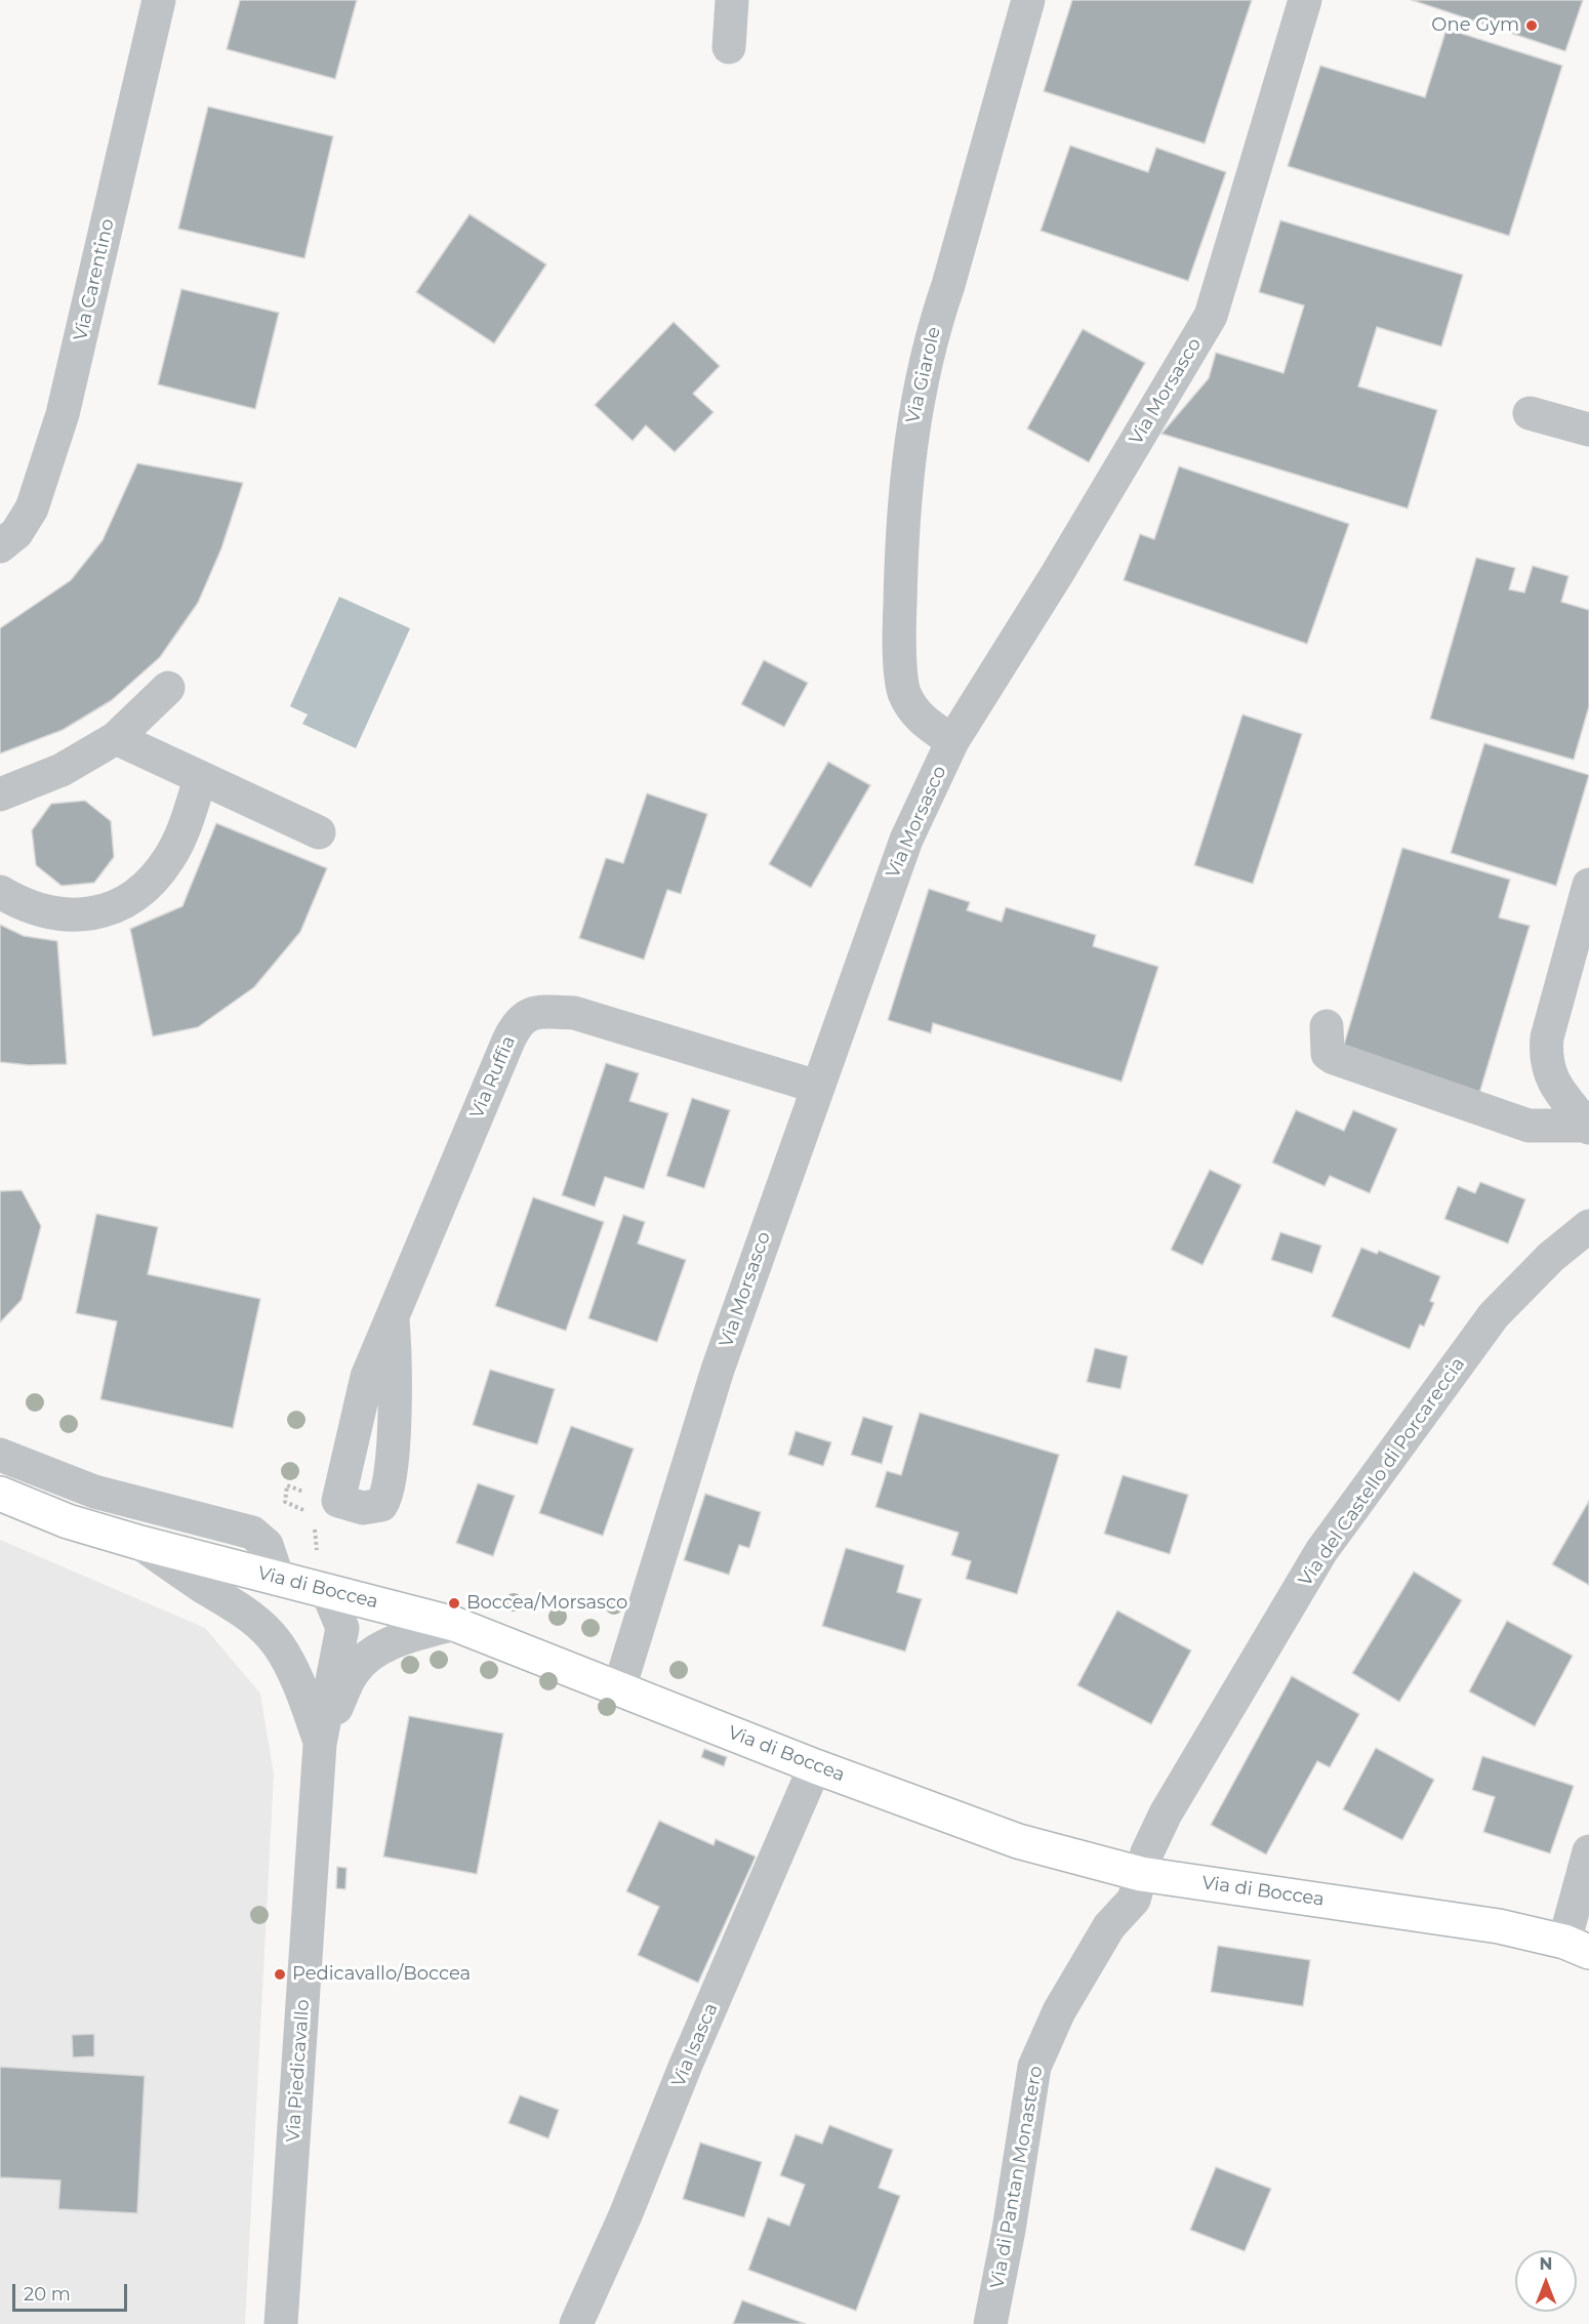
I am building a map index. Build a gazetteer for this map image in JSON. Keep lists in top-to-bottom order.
{
  "streets": {
    "main road": ["Via di Boccea"],
    "street": [
      "Via Carentino",
      "Via Giarole",
      "Via Morsasco",
      "Via Ruffia",
      "Via del Castello di Porcareccia",
      "Via Isasca",
      "Via Piedicavallo",
      "Via di Pantan Monastero"
    ]
  },
  "crossings": [
    ["Via Giarole", "Via Morsasco"],
    ["Via Morsasco", "Via Ruffia"],
    ["Via Morsasco", "Via di Boccea"],
    ["Via del Castello di Porcareccia", "Via di Boccea"],
    ["Via del Castello di Porcareccia", "Via di Pantan Monastero"],
    ["Via di Boccea", "Via Isasca"],
    ["Via di Boccea", "Via di Pantan Monastero"]
  ],
  "places": ["One Gym", "Boccea/Morsasco", "Pedicavallo/Boccea"],
  "scale_bar": "20 m",
  "north": "top"
}
